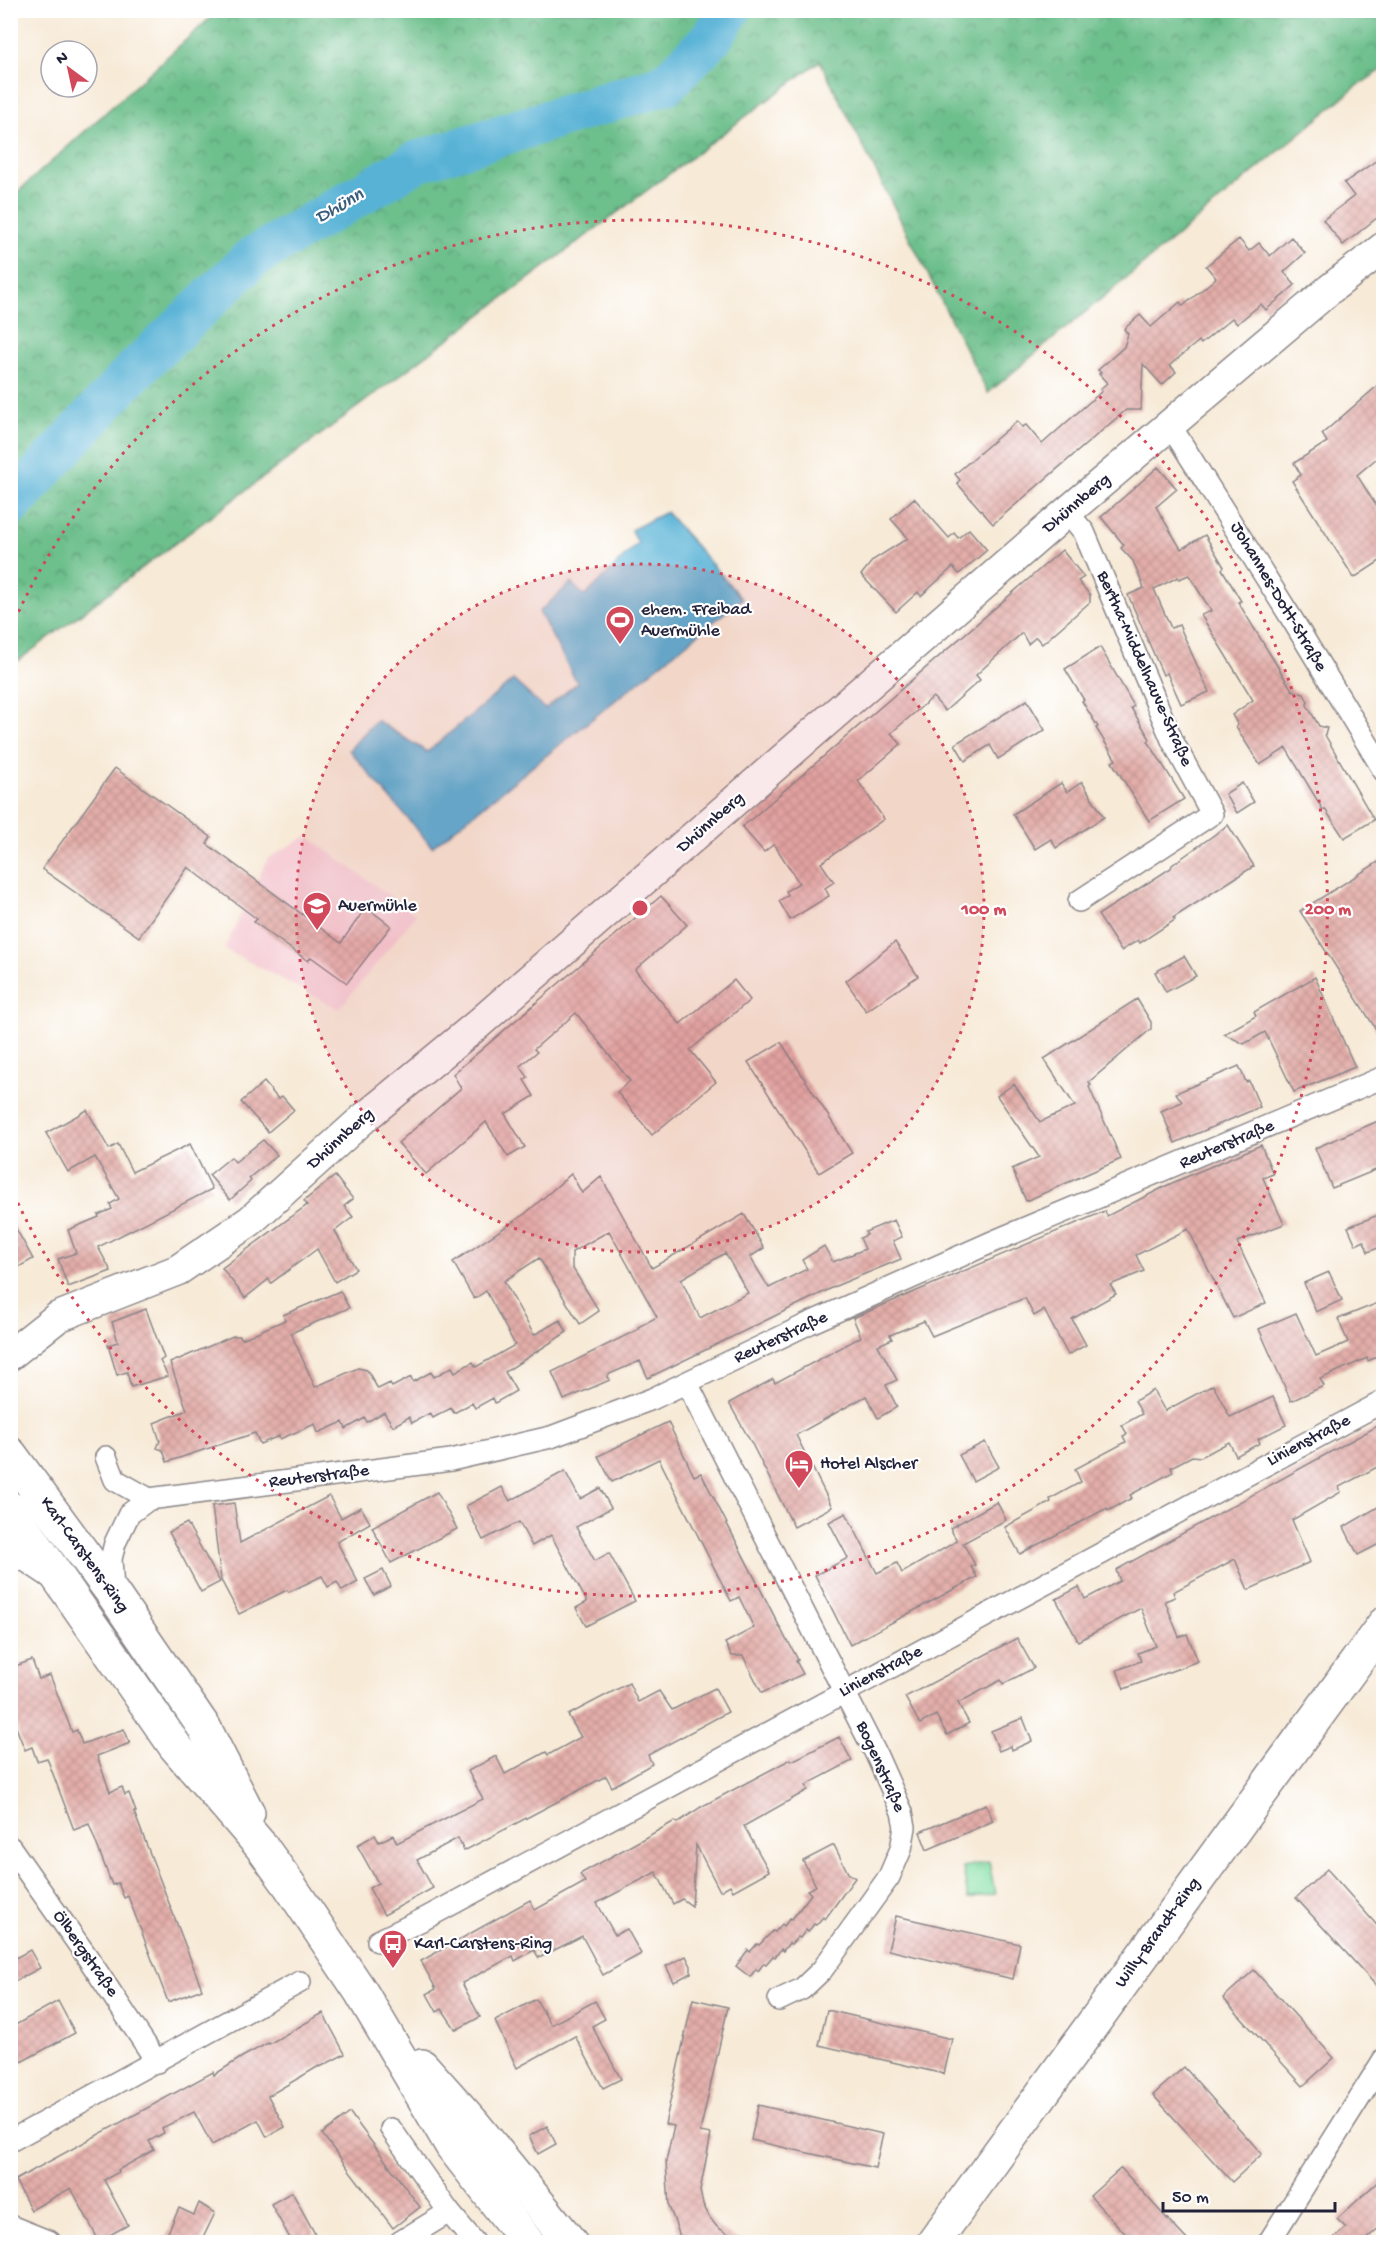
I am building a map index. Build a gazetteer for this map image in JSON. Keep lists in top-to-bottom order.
{
  "streets": {
    "main road": ["Karl-Carstens-Ring", "Willy-Brandt-Ring"],
    "street": [
      "Dhünnberg",
      "Johannes-Dott-Straße",
      "Bertha-Middelhauve-Straße",
      "Reuterstraße",
      "Linienstraße",
      "Bogenstraße",
      "Ölbergstraße"
    ]
  },
  "crossings": [
    ["Dhünnberg", "Johannes-Dott-Straße"],
    ["Dhünnberg", "Bertha-Middelhauve-Straße"],
    ["Reuterstraße", "Bogenstraße"],
    ["Linienstraße", "Bogenstraße"]
  ],
  "water": ["Dhünn"],
  "places": {
    "sports": ["ehem. Freibad Auermühle"],
    "school or university": ["Auermühle"],
    "hotel": ["Hotel Alscher"],
    "bus stop": ["Karl-Carstens-Ring"]
  },
  "scale_bar": "50 m",
  "north": "top left",
  "rings": ["100 m", "200 m"]
}
